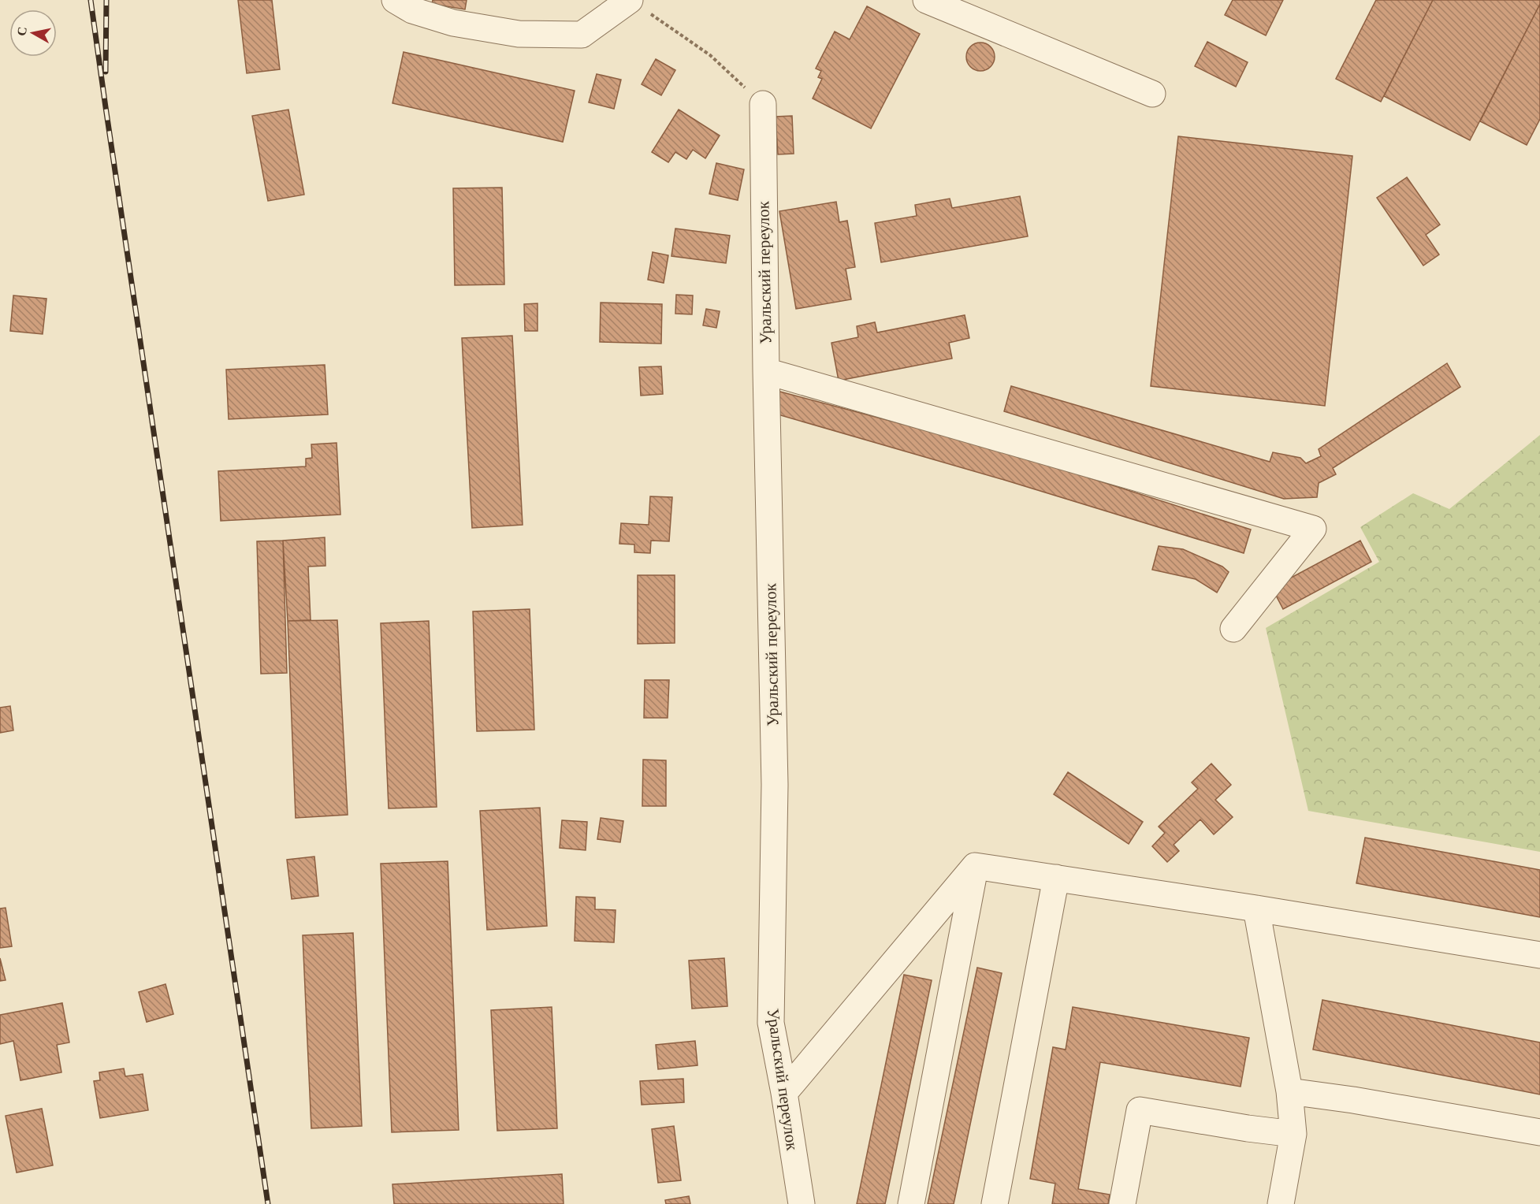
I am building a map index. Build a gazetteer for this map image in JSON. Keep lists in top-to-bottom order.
{
  "streets": {
    "street": ["Уральский переулок"]
  },
  "north": "left"
}
